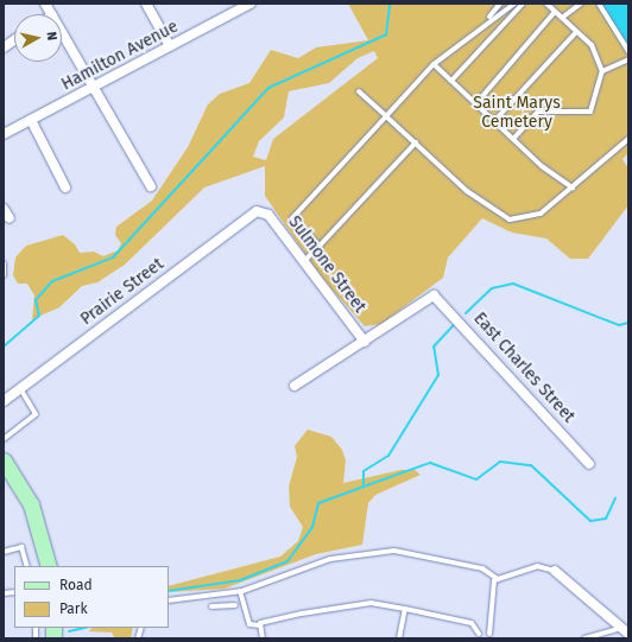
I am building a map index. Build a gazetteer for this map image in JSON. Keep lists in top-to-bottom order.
{
  "streets": {
    "street": [
      "Hamilton Avenue",
      "Sulmone Street",
      "Prairie Street",
      "East Charles Street"
    ]
  },
  "crossings": [
    ["Sulmone Street", "Prairie Street"],
    ["Sulmone Street", "East Charles Street"]
  ],
  "parks": ["Saint Marys Cemetery"],
  "legend": ["Road", "Park"],
  "north": "right"
}
